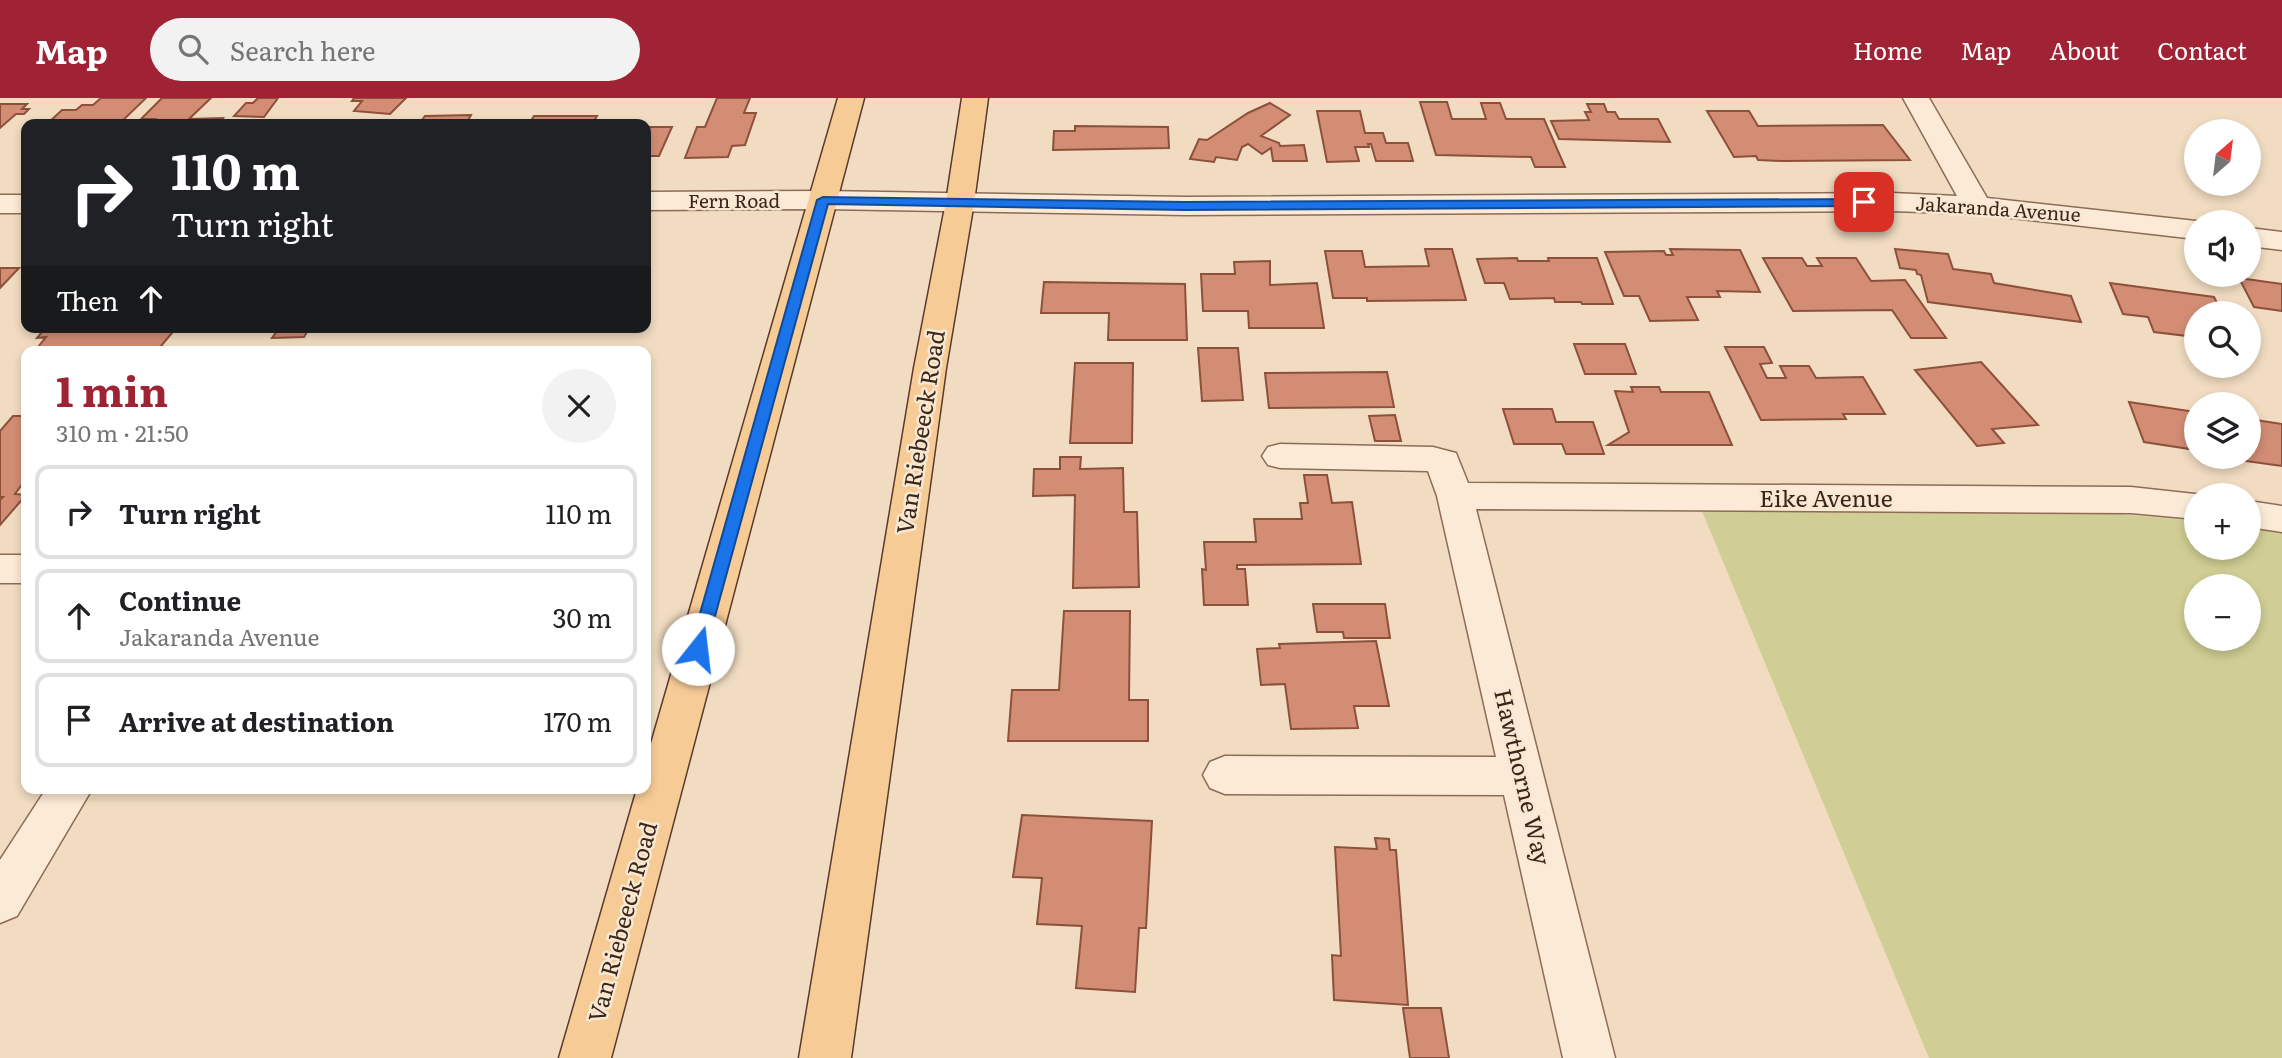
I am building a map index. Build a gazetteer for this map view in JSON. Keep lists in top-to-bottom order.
{
  "streets": {
    "main road": ["Van Riebeeck Road"],
    "street": [
      "Fern Road",
      "Jakaranda Avenue",
      "Eike Avenue",
      "Hawthorne Way"
    ]
  },
  "crossings": [
    ["Fern Road", "Jakaranda Avenue"],
    ["Fern Road", "Van Riebeeck Road"],
    ["Jakaranda Avenue", "Van Riebeeck Road"],
    ["Eike Avenue", "Hawthorne Way"]
  ],
  "north": "top right",
  "page": {
    "header": "Map",
    "search": "Search here",
    "nav": [
      "Home",
      "Map",
      "About",
      "Contact"
    ],
    "map_buttons": ["+", "−"],
    "turn": ["110 m", "Turn right"],
    "then": "Then",
    "heading": ["1 min", "310 m · 21:50"],
    "list": [
      {
        "name": "Turn right",
        "value": "110 m"
      },
      {
        "name": "Continue",
        "note": "Jakaranda Avenue",
        "value": "30 m"
      },
      {
        "name": "Arrive at destination",
        "value": "170 m"
      }
    ]
  }
}
